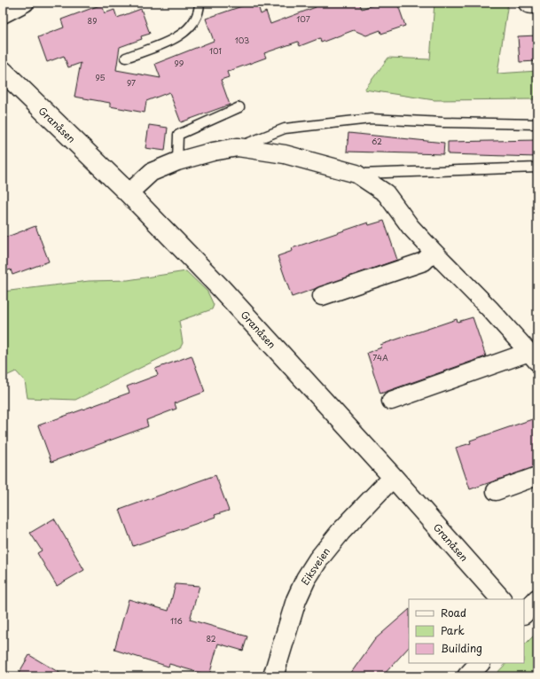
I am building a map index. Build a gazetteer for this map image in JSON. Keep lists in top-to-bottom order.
{
  "streets": {
    "street": ["Granåsen", "Eiksveien"]
  },
  "crossings": [
    ["Granåsen", "Eiksveien"]
  ],
  "house_numbers": [
    "107",
    "89",
    "103",
    "101",
    "99",
    "95",
    "97",
    "62",
    "74A",
    "116",
    "82"
  ],
  "legend": ["Road", "Park", "Building"]
}
